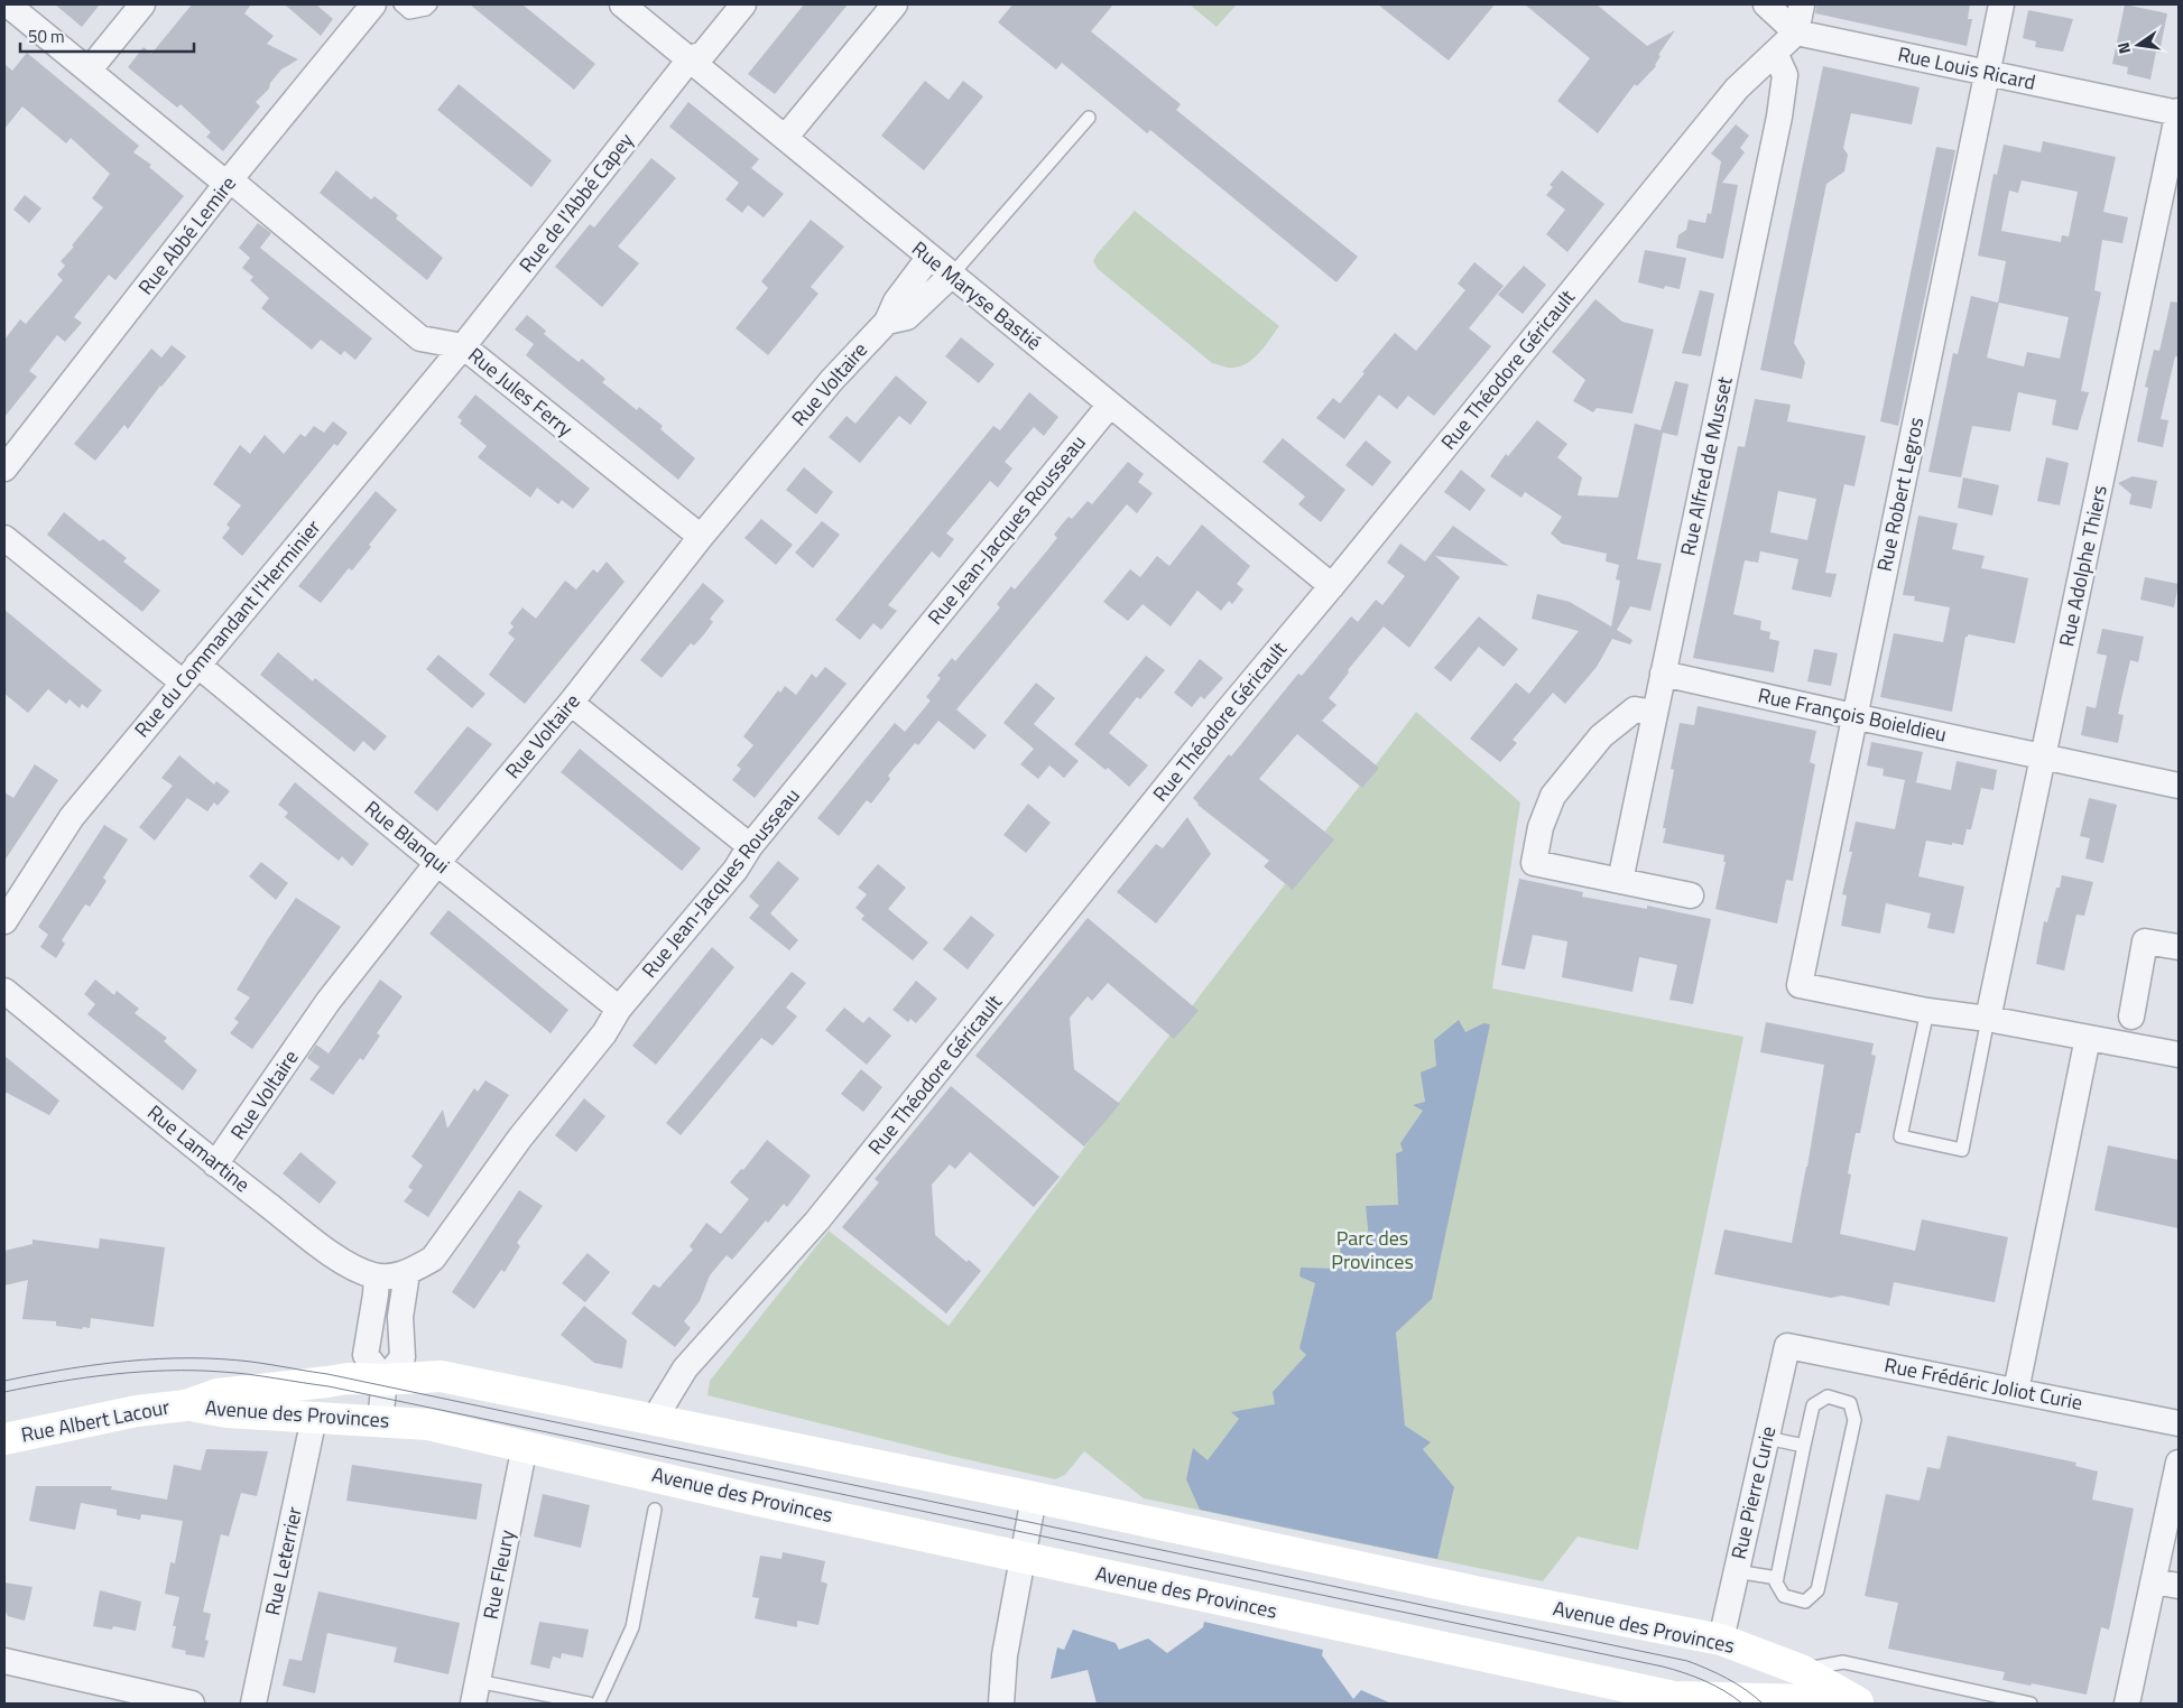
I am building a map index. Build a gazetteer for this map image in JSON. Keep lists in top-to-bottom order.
{
  "streets": {
    "street": [
      "Rue Louis Ricard",
      "Rue de l'Abbé Capey",
      "Rue Abbé Lemire",
      "Rue Maryse Bastié",
      "Rue Théodore Géricault",
      "Rue Voltaire",
      "Rue Jules Ferry",
      "Rue Alfred de Musset",
      "Rue Robert Legros",
      "Rue Jean-Jacques Rousseau",
      "Rue Adolphe Thiers",
      "Rue du Commandant l'Herminier",
      "Rue François Boieldieu",
      "Rue Blanqui",
      "Rue Lamartine",
      "Rue Frédéric Joliot Curie",
      "Avenue des Provinces",
      "Rue Albert Lacour",
      "Rue Pierre Curie",
      "Rue Leterrier",
      "Rue Fleury"
    ]
  },
  "crossings": [
    ["Rue Louis Ricard", "Rue Théodore Géricault"],
    ["Rue Louis Ricard", "Rue Robert Legros"],
    ["Rue Louis Ricard", "Rue Adolphe Thiers"],
    ["Rue de l'Abbé Capey", "Rue Maryse Bastié"],
    ["Rue de l'Abbé Capey", "Rue Jules Ferry"],
    ["Rue de l'Abbé Capey", "Rue du Commandant l'Herminier"],
    ["Rue Abbé Lemire", "Rue Jules Ferry"],
    ["Rue Maryse Bastié", "Rue Théodore Géricault"],
    ["Rue Maryse Bastié", "Rue Voltaire"],
    ["Rue Maryse Bastié", "Rue Jean-Jacques Rousseau"],
    ["Rue Théodore Géricault", "Rue Alfred de Musset"],
    ["Rue Théodore Géricault", "Avenue des Provinces"],
    ["Rue Voltaire", "Rue Jules Ferry"],
    ["Rue Voltaire", "Rue Blanqui"],
    ["Rue Voltaire", "Rue Lamartine"],
    ["Rue Jules Ferry", "Rue du Commandant l'Herminier"],
    ["Rue Alfred de Musset", "Rue François Boieldieu"],
    ["Rue Robert Legros", "Rue François Boieldieu"],
    ["Rue Jean-Jacques Rousseau", "Rue Blanqui"],
    ["Rue Jean-Jacques Rousseau", "Rue Lamartine"],
    ["Rue Adolphe Thiers", "Rue François Boieldieu"],
    ["Rue du Commandant l'Herminier", "Rue Blanqui"],
    ["Rue Frédéric Joliot Curie", "Rue Pierre Curie"],
    ["Avenue des Provinces", "Rue Albert Lacour"],
    ["Avenue des Provinces", "Rue Pierre Curie"],
    ["Avenue des Provinces", "Rue Leterrier"],
    ["Avenue des Provinces", "Rue Fleury"]
  ],
  "parks": ["Parc des Provinces"],
  "scale_bar": "50 m",
  "north": "left"
}
